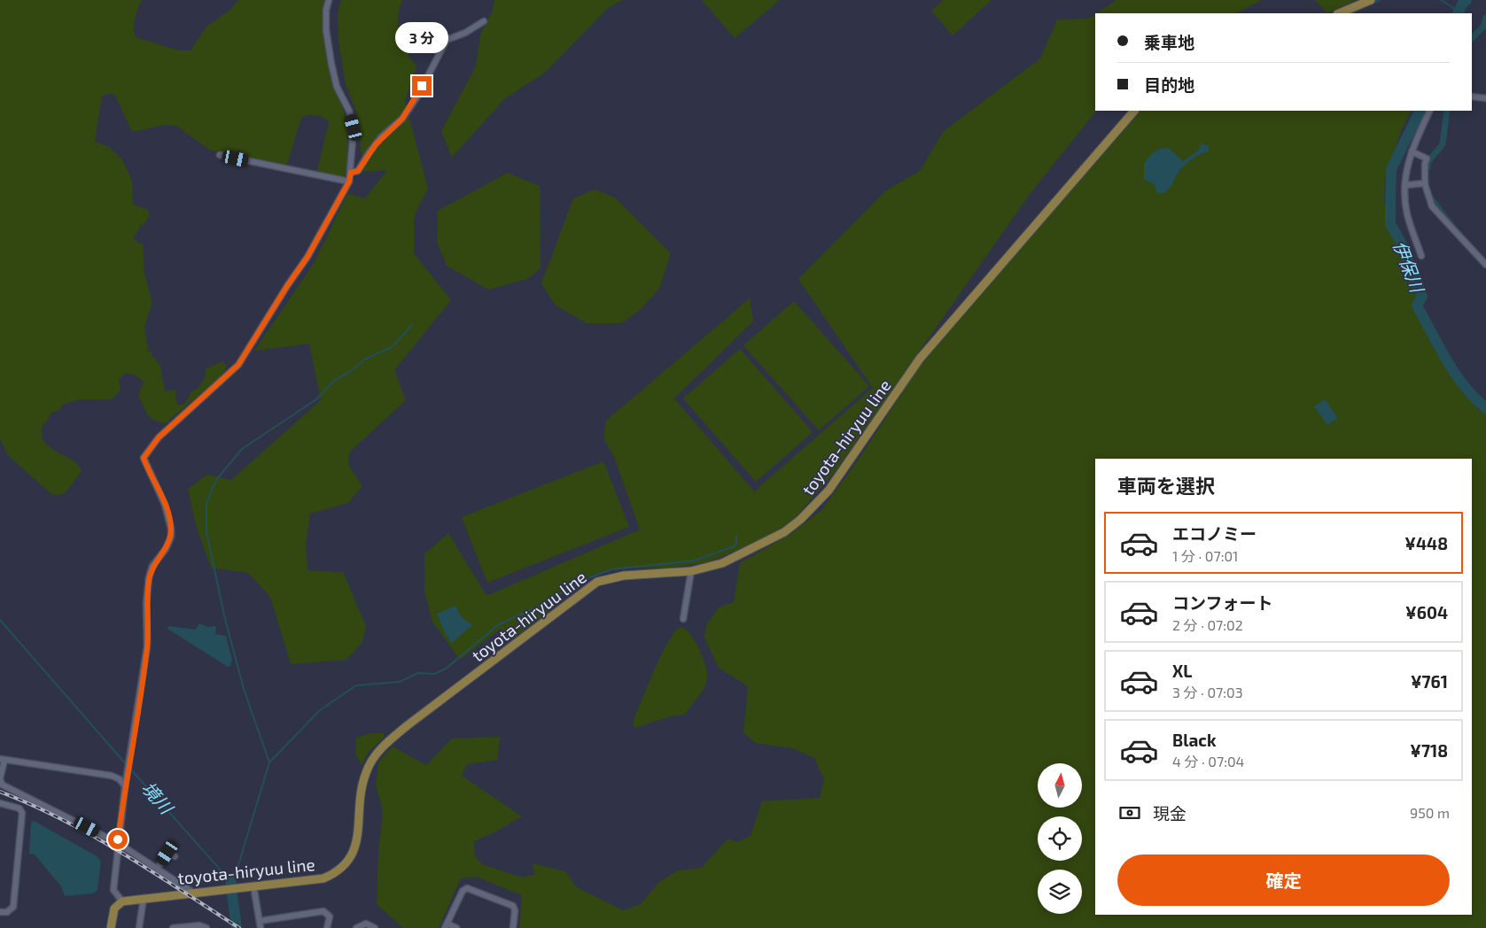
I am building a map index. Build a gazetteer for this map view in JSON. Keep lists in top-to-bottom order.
{
  "streets": {
    "main road": ["toyota-hiryuu line"]
  },
  "water": ["伊保川", "境川"],
  "north": "top",
  "page": {
    "banner": ["乗車地", "目的地"],
    "bubble": "3 分",
    "heading": "車両を選択",
    "list": [
      {
        "name": "エコノミー",
        "note": "1 分 · 07:01",
        "value": "¥448"
      },
      {
        "name": "コンフォート",
        "note": "2 分 · 07:02",
        "value": "¥604"
      },
      {
        "name": "XL",
        "note": "3 分 · 07:03",
        "value": "¥761"
      },
      {
        "name": "Black",
        "note": "4 分 · 07:04",
        "value": "¥718"
      }
    ],
    "pay": ["現金", "950 m"],
    "buttons": "確定"
  }
}
